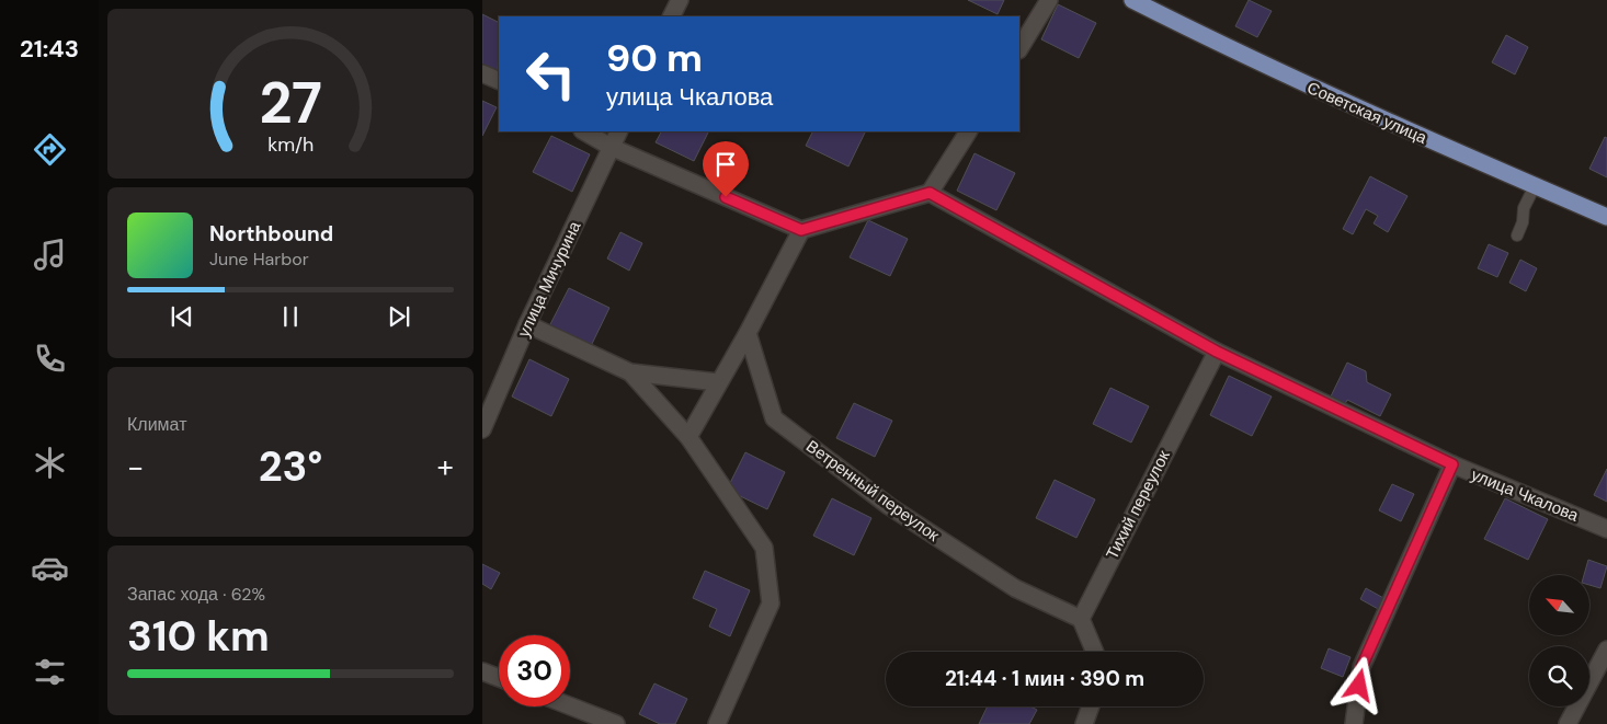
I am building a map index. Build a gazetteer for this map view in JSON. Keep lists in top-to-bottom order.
{
  "streets": {
    "main road": ["Советская улица"],
    "street": [
      "улица Мичурина",
      "Ветренный переулок",
      "улица Чкалова",
      "Тихий переулок"
    ]
  },
  "crossings": [
    ["Ветренный переулок", "Тихий переулок"],
    ["улица Чкалова", "Тихий переулок"]
  ],
  "north": "top left",
  "page": {
    "tabs": "21:43",
    "turn": ["90 m", "улица Чкалова"],
    "song": ["Northbound", "June Harbor"],
    "tile": [
      "Климат",
      ["Запас хода · 62%", "310 km"]
    ],
    "heat": ["−", "23°", "+"],
    "limit": "30",
    "trip": "21:44 · 1 мин · 390 m",
    "gauge": ["27", "km/h"]
  }
}
